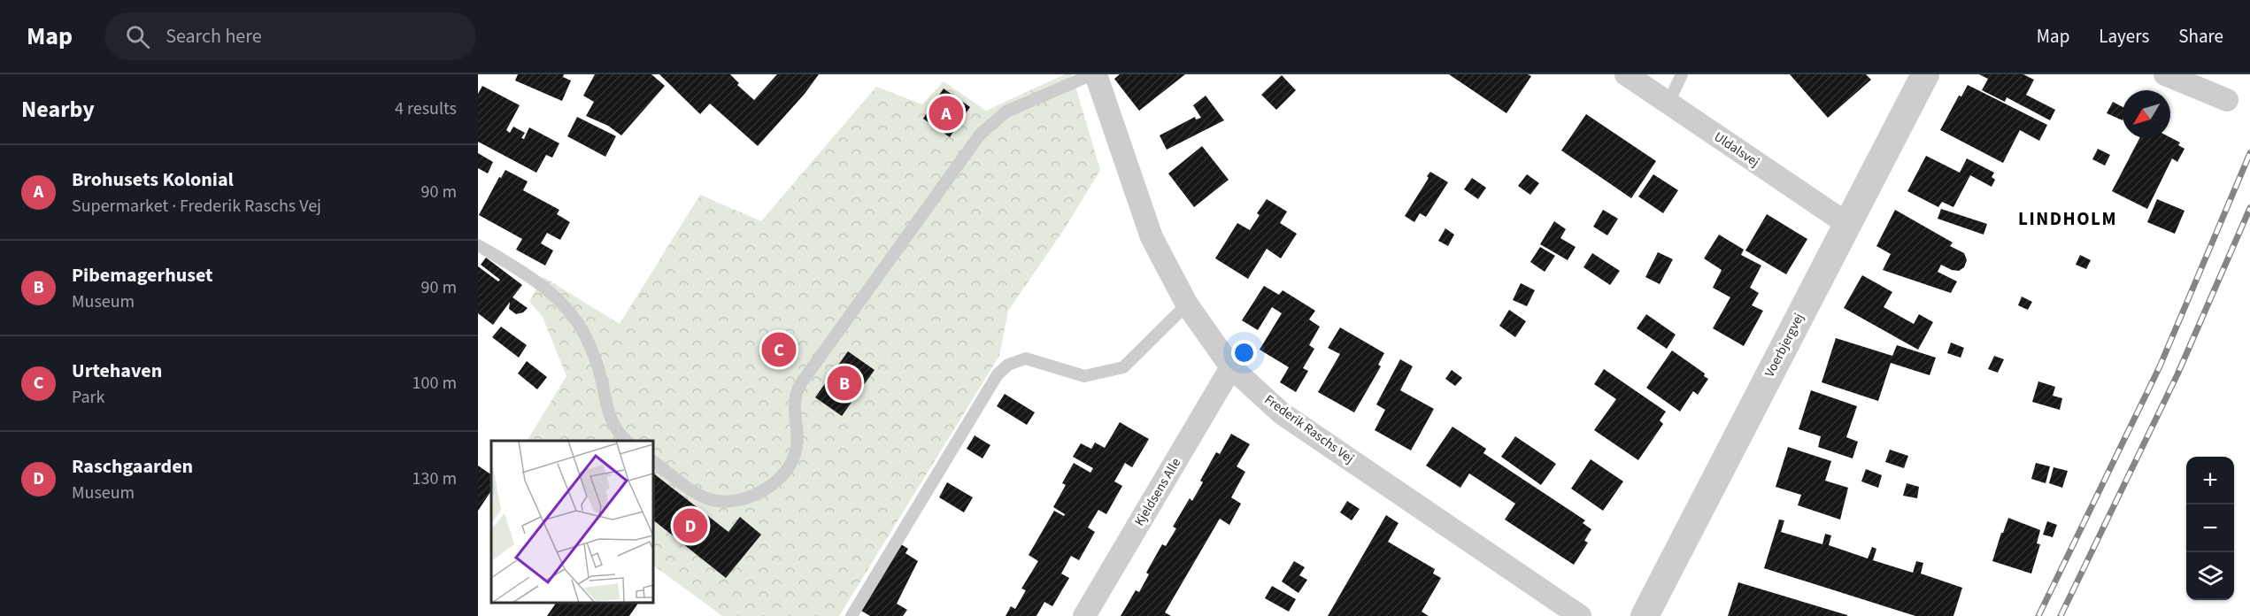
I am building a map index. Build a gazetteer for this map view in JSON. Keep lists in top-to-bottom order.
{
  "streets": {
    "street": [
      "Uldalsvej",
      "Voerbjergvej",
      "Frederik Raschs Vej",
      "Kjeldsens Alle"
    ]
  },
  "crossings": [
    ["Uldalsvej", "Voerbjergvej"],
    ["Frederik Raschs Vej", "Kjeldsens Alle"]
  ],
  "districts": ["LINDHOLM"],
  "north": "bottom left",
  "page": {
    "header": "Map",
    "search": "Search here",
    "nav": ["Map", "Layers", "Share"],
    "heading": ["Nearby", "4 results"],
    "pins": [
      "A",
      "C",
      "B",
      "D"
    ],
    "list": [
      {
        "mark": "A",
        "name": "Brohusets Kolonial",
        "note": "Supermarket · Frederik Raschs Vej",
        "value": "90 m"
      },
      {
        "mark": "B",
        "name": "Pibemagerhuset",
        "note": "Museum",
        "value": "90 m"
      },
      {
        "mark": "C",
        "name": "Urtehaven",
        "note": "Park",
        "value": "100 m"
      },
      {
        "mark": "D",
        "name": "Raschgaarden",
        "note": "Museum",
        "value": "130 m"
      }
    ],
    "map_buttons": ["+", "−"]
  }
}
